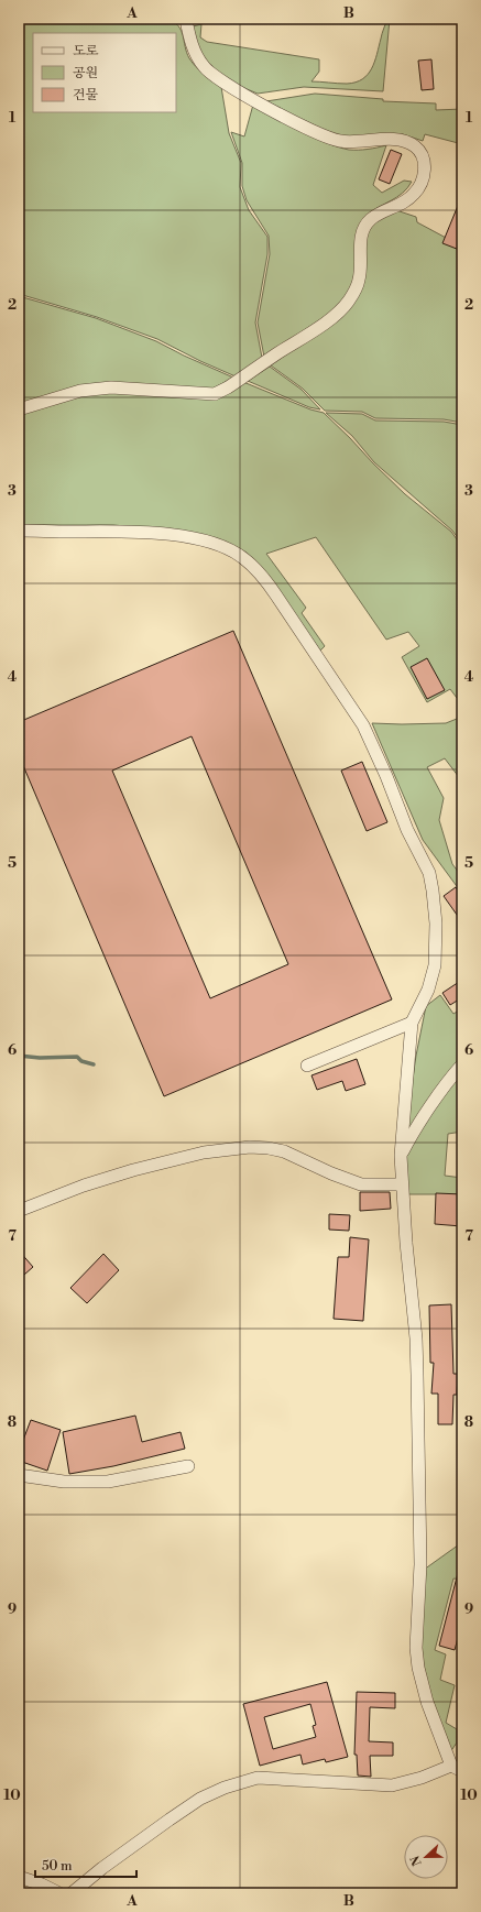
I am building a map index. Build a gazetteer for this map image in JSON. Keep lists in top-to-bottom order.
{
  "legend": ["도로", "공원", "건물"],
  "scale_bar": "50 m",
  "north": "left",
  "grid": {
    "columns": ["A", "B"],
    "rows": [
      "1",
      "2",
      "3",
      "4",
      "5",
      "6",
      "7",
      "8",
      "9",
      "10"
    ]
  }
}
